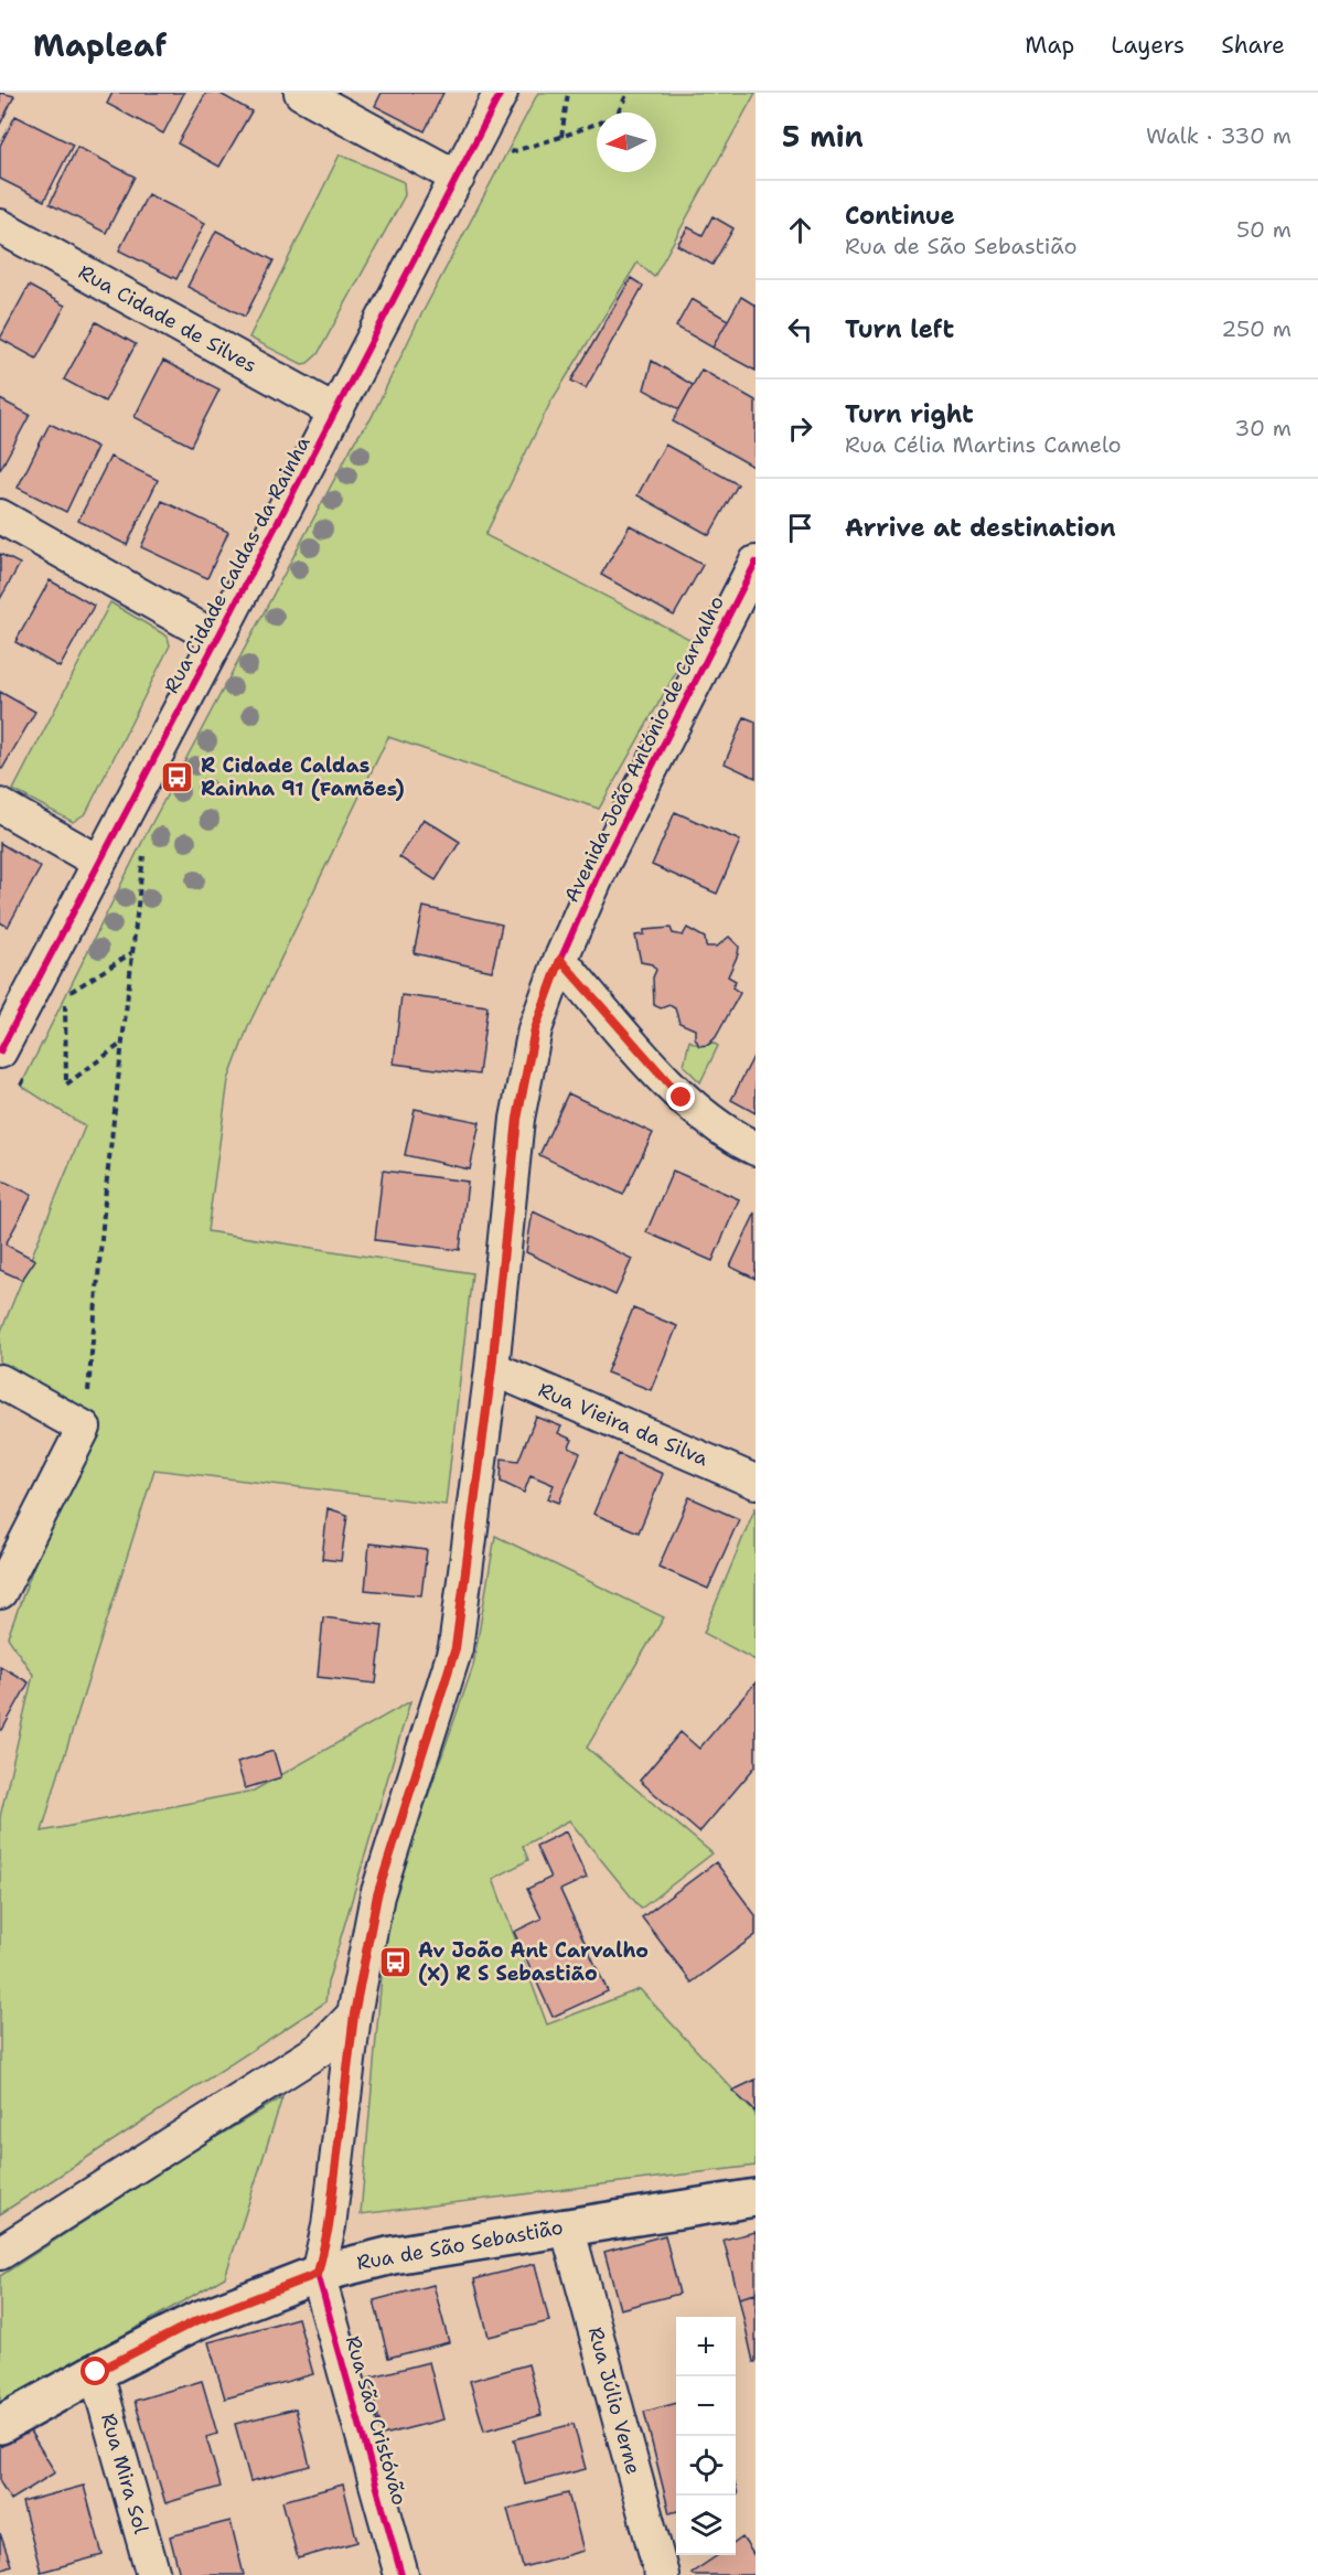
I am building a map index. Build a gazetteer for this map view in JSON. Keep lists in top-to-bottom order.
{
  "streets": {
    "street": [
      "Rua Cidade de Silves",
      "Rua Cidade Caldas da Rainha",
      "Avenida João António de Carvalho",
      "Rua Vieira da Silva",
      "Rua de São Sebastião",
      "Rua Júlio Verne",
      "Rua São Cristóvão",
      "Rua Mira Sol"
    ]
  },
  "crossings": [
    ["Rua Cidade de Silves", "Rua Cidade Caldas da Rainha"],
    ["Avenida João António de Carvalho", "Rua Vieira da Silva"],
    ["Avenida João António de Carvalho", "Rua de São Sebastião"],
    ["Avenida João António de Carvalho", "Rua São Cristóvão"],
    ["Rua de São Sebastião", "Rua Júlio Verne"],
    ["Rua de São Sebastião", "Rua São Cristóvão"],
    ["Rua de São Sebastião", "Rua Mira Sol"]
  ],
  "places": {
    "bus stop": ["R Cidade Caldas Rainha 91 (Famões)", "Av João Ant Carvalho (X) R S Sebastião"]
  },
  "north": "left",
  "page": {
    "header": "Mapleaf",
    "nav": ["Map", "Layers", "Share"],
    "heading": ["5 min", "Walk · 330 m"],
    "list": [
      ["Continue", "Rua de São Sebastião", "50 m"],
      ["Turn left", "250 m"],
      ["Turn right", "Rua Célia Martins Camelo", "30 m"],
      "Arrive at destination"
    ],
    "map_buttons": ["+", "−"]
  }
}
